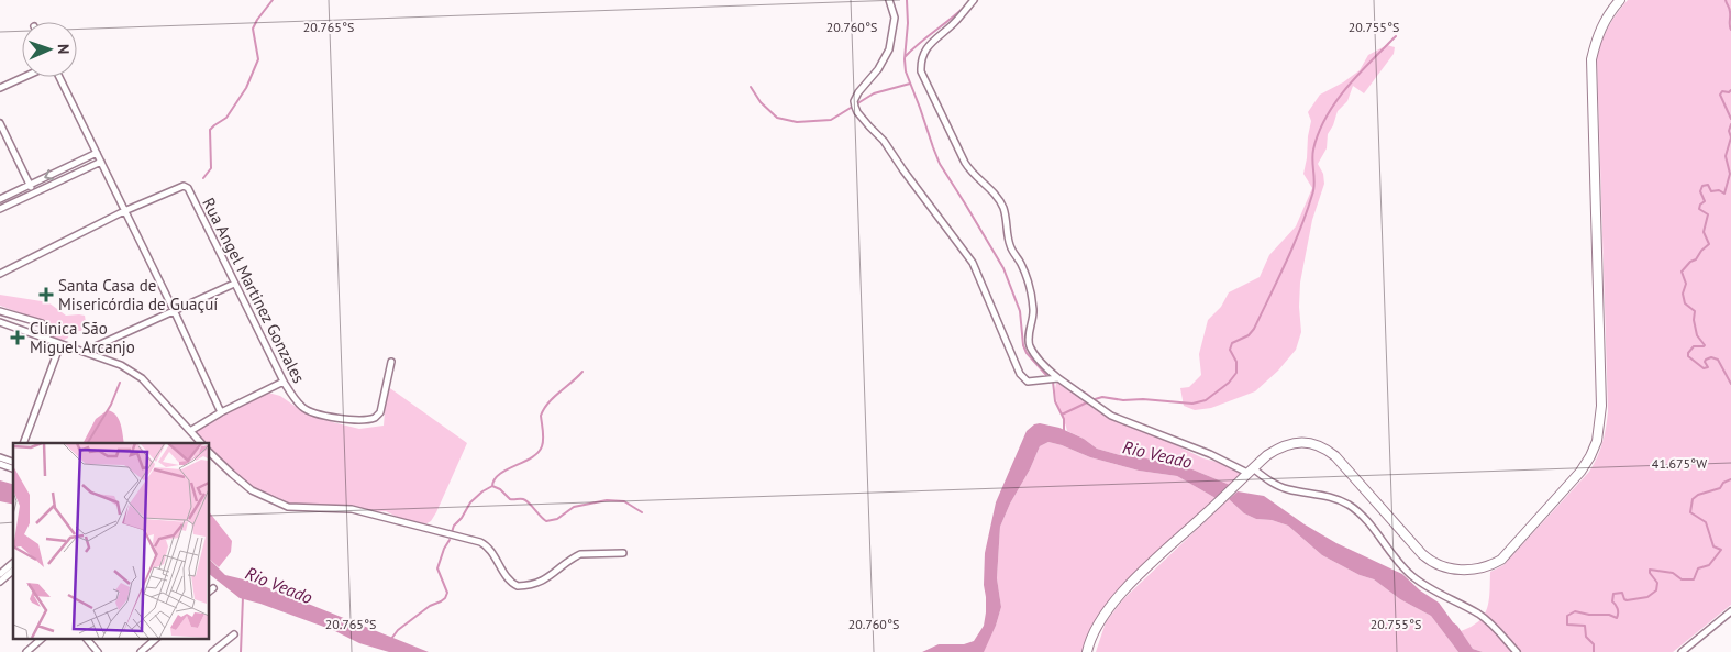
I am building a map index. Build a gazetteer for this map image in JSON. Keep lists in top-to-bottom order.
{
  "streets": {
    "street": ["Rua Angel Martinez Gonzales"]
  },
  "water": ["Rio Veado"],
  "places": {
    "health": ["Santa Casa de Misericórdia de Guaçuí", "Clínica São Miguel Arcanjo"]
  },
  "north": "right",
  "coordinates": [
    "20.765°S",
    "20.760°S",
    "20.755°S",
    "41.675°W"
  ]
}
